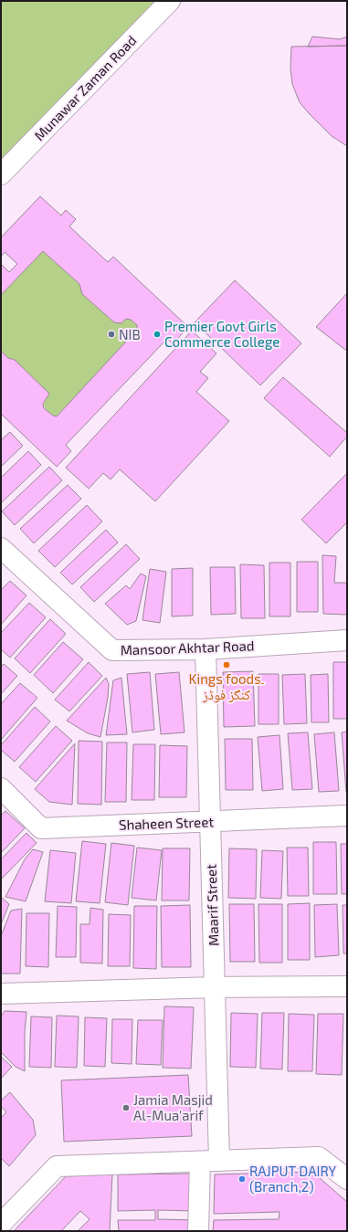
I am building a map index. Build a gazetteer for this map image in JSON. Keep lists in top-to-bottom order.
{
  "streets": {
    "street": [
      "Munawar Zaman Road",
      "Mansoor Akhtar Road",
      "Shaheen Street",
      "Maarif Street"
    ]
  },
  "crossings": [
    ["Mansoor Akhtar Road", "Maarif Street"],
    ["Shaheen Street", "Maarif Street"]
  ],
  "places": [
    "NIB",
    "Premier Govt Girls Commerce College",
    "Kings foods۔ کنگز فوڈز",
    "Jamia Masjid Al-Mua'arif",
    "RAJPUT DAIRY (Branch,2)"
  ]
}
